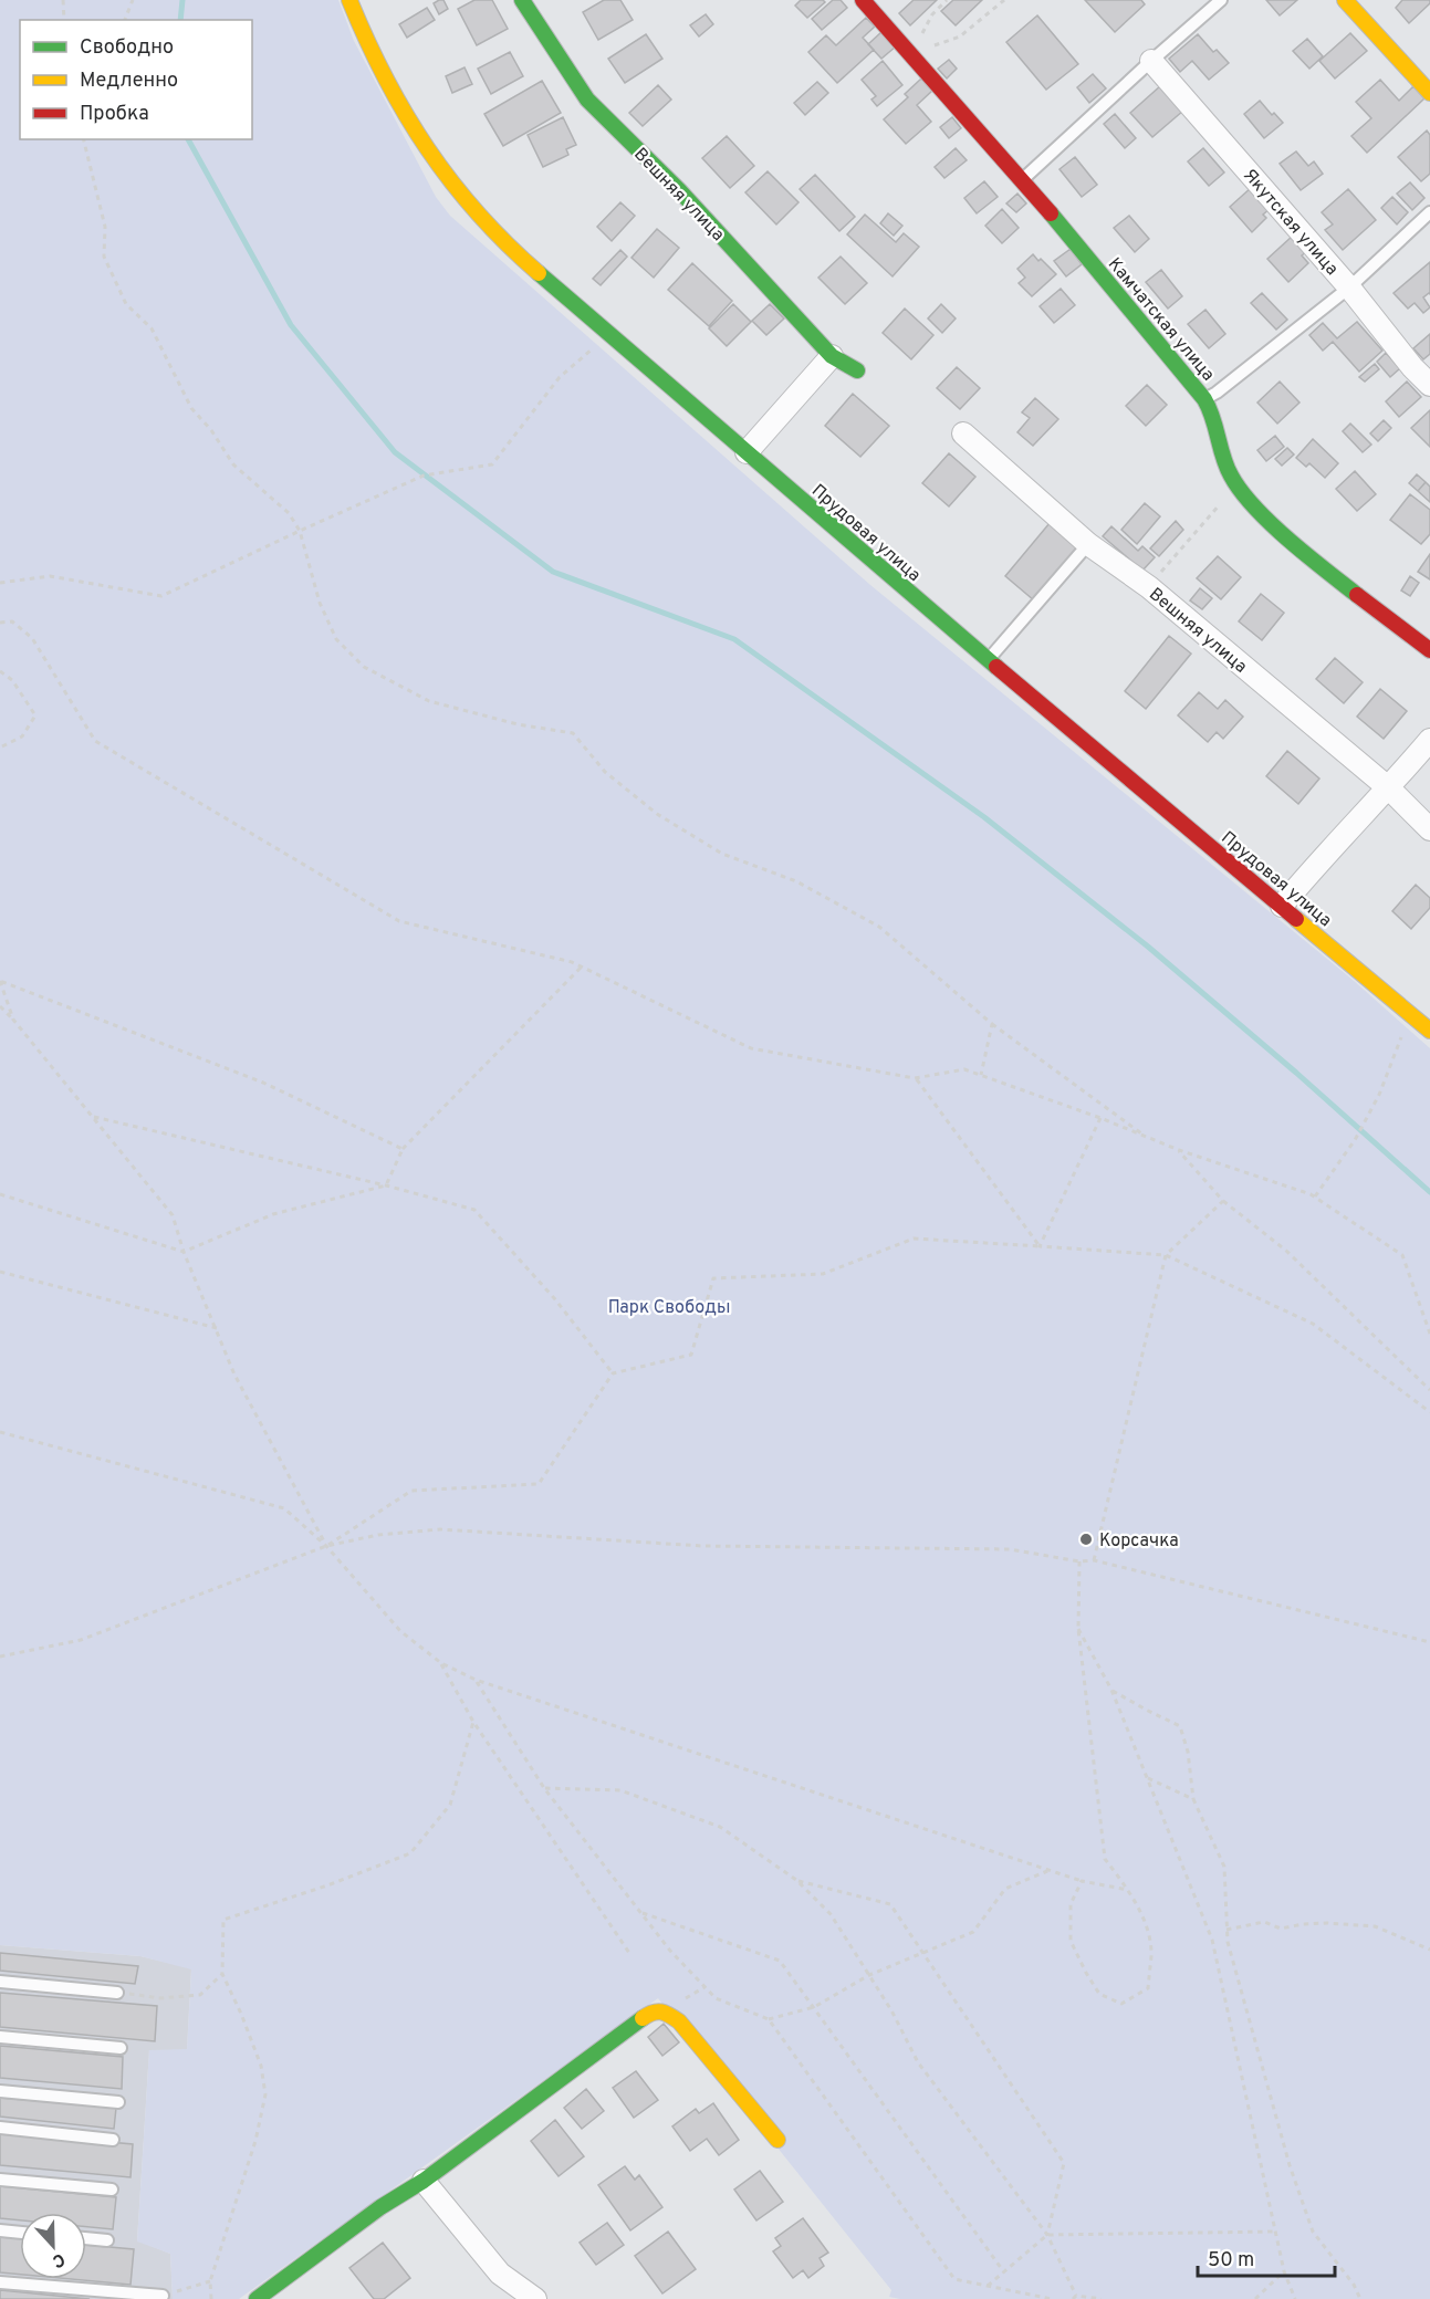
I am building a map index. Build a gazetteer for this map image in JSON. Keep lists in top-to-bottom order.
{
  "streets": {
    "street": [
      "Вешняя улица",
      "Якутская улица",
      "Камчатская улица",
      "Прудовая улица"
    ]
  },
  "parks": ["Парк Свободы"],
  "places": ["Корсачка"],
  "legend": ["Свободно", "Медленно", "Пробка"],
  "scale_bar": "50 m",
  "north": "bottom"
}
